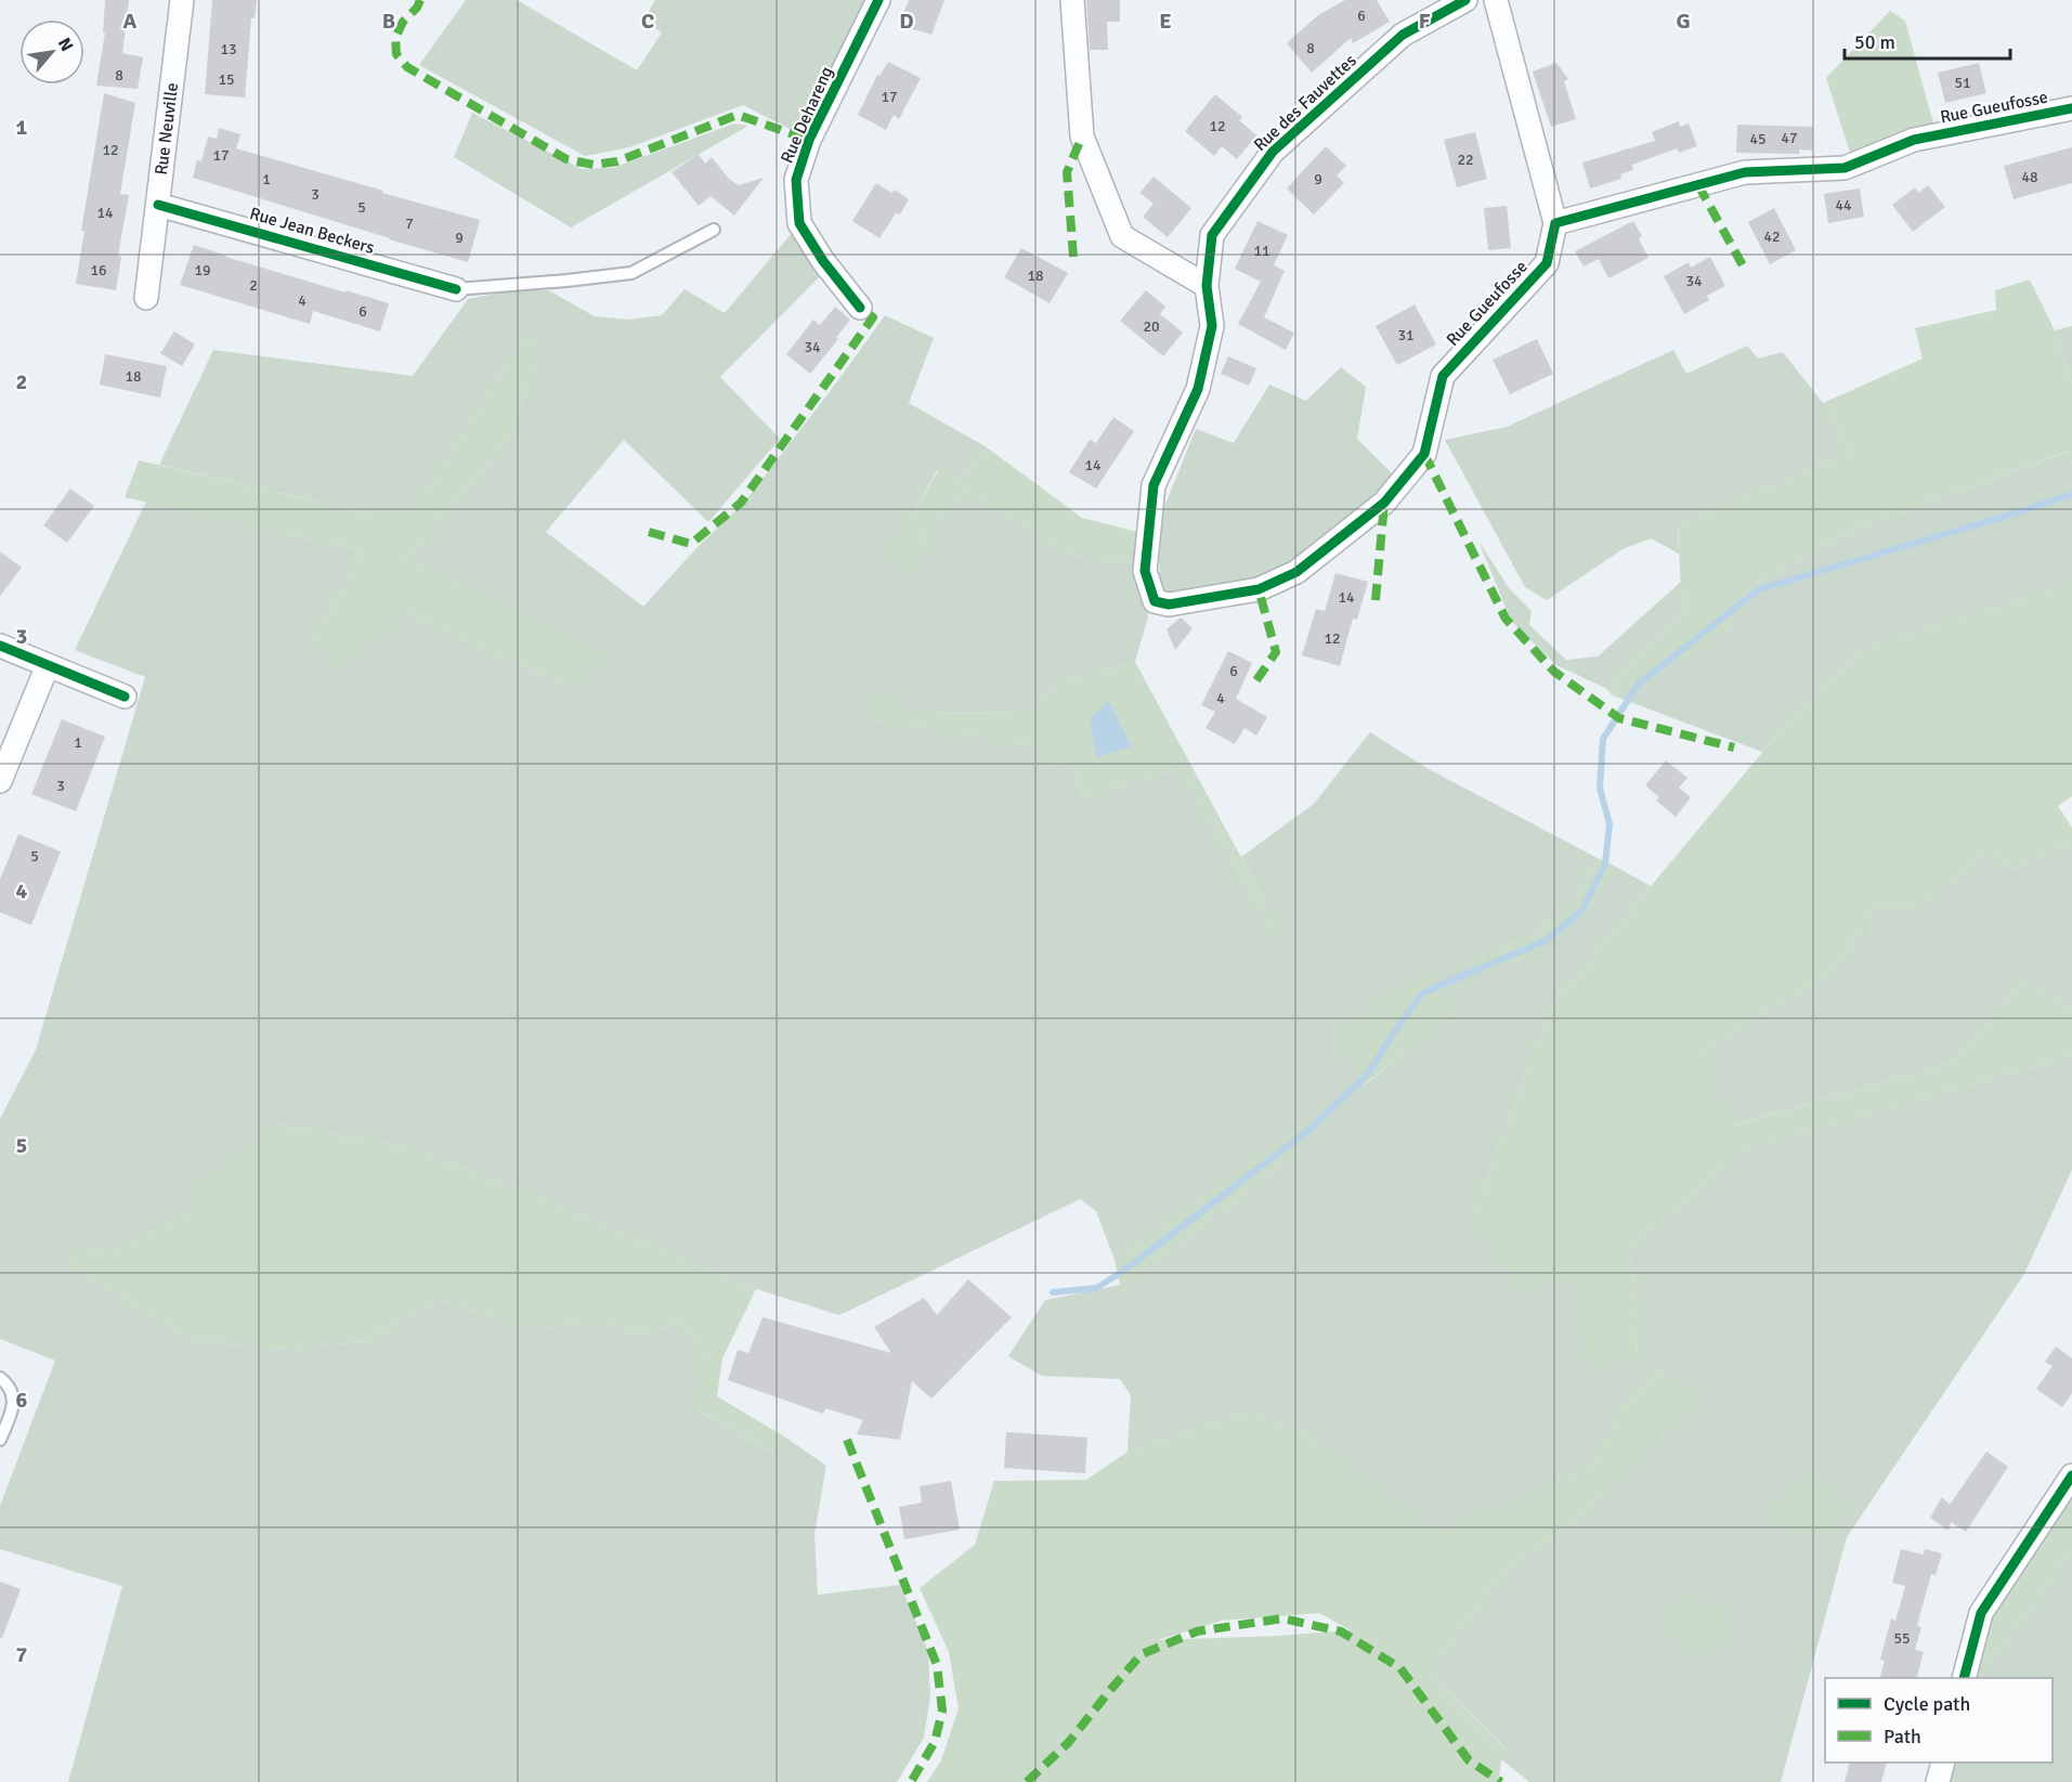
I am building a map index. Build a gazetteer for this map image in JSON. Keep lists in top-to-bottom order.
{
  "streets": {
    "street": [
      "Rue des Fauvettes",
      "Rue Gueufosse",
      "Rue Dehareng",
      "Rue Neuville",
      "Rue Jean Beckers"
    ]
  },
  "crossings": [
    ["Rue des Fauvettes", "Rue Gueufosse"],
    ["Rue Neuville", "Rue Jean Beckers"]
  ],
  "house_numbers": [
    "6",
    "8",
    "13",
    "8",
    "15",
    "51",
    "17",
    "12",
    "47",
    "45",
    "12",
    "17",
    "22",
    "48",
    "1",
    "9",
    "3",
    "44",
    "5",
    "14",
    "7",
    "42",
    "9",
    "11",
    "16",
    "19",
    "18",
    "34",
    "2",
    "4",
    "6",
    "20",
    "31",
    "34",
    "18",
    "14",
    "14",
    "12",
    "6",
    "4",
    "1",
    "3",
    "5",
    "55"
  ],
  "legend": ["Cycle path", "Path"],
  "scale_bar": "50 m",
  "north": "top right",
  "grid": {
    "columns": [
      "A",
      "B",
      "C",
      "D",
      "E",
      "F",
      "G"
    ],
    "rows": [
      "1",
      "2",
      "3",
      "4",
      "5",
      "6",
      "7"
    ]
  }
}
